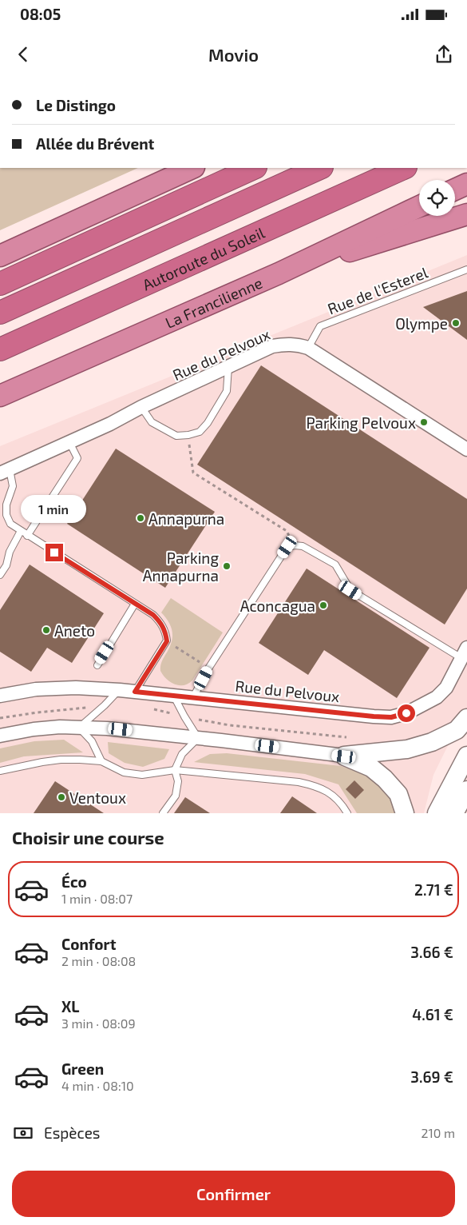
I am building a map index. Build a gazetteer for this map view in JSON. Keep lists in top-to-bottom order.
{
  "streets": {
    "highway": ["Autoroute du Soleil", "La Francilienne"],
    "street": ["Rue du Pelvoux"],
    "lane": ["Rue de l'Esterel"]
  },
  "crossings": [
    ["Rue de l'Esterel", "Rue du Pelvoux"]
  ],
  "places": [
    "Olympe",
    "Parking Pelvoux",
    "Annapurna",
    "Parking Annapurna",
    "Aconcagua",
    "Aneto",
    "Ventoux"
  ],
  "page": {
    "status": "08:05",
    "header": "Movio",
    "banner": ["Le Distingo", "Allée du Brévent"],
    "bubble": "1 min",
    "heading": "Choisir une course",
    "list": [
      {
        "name": "Éco",
        "note": "1 min · 08:07",
        "value": "2.71 €"
      },
      {
        "name": "Confort",
        "note": "2 min · 08:08",
        "value": "3.66 €"
      },
      {
        "name": "XL",
        "note": "3 min · 08:09",
        "value": "4.61 €"
      },
      {
        "name": "Green",
        "note": "4 min · 08:10",
        "value": "3.69 €"
      }
    ],
    "pay": ["Espèces", "210 m"],
    "buttons": "Confirmer"
  }
}
